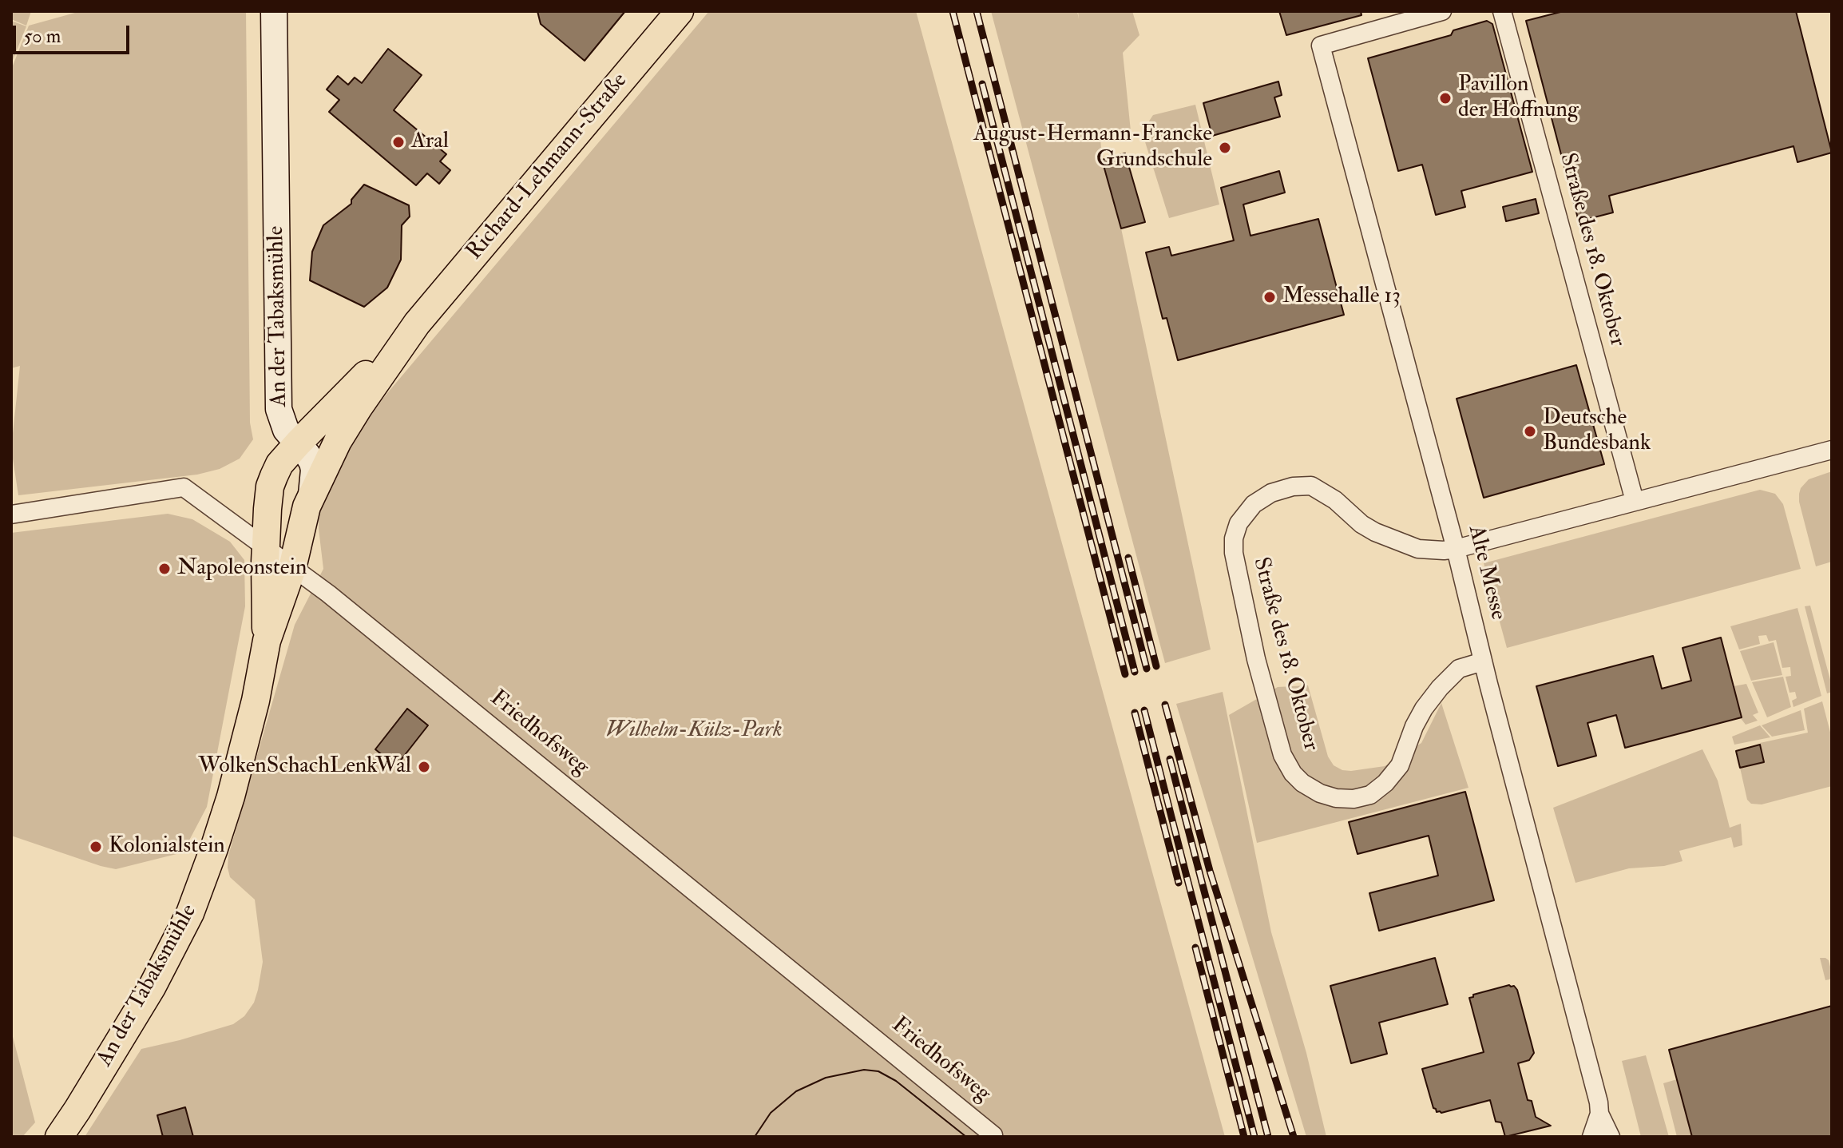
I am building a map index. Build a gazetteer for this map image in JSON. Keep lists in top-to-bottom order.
{
  "streets": {
    "main road": ["Richard-Lehmann-Straße", "An der Tabaksmühle"],
    "street": ["Straße des 18. Oktober", "Alte Messe", "Friedhofsweg"]
  },
  "crossings": [
    ["Richard-Lehmann-Straße", "An der Tabaksmühle"],
    ["Richard-Lehmann-Straße", "Friedhofsweg"],
    ["Straße des 18. Oktober", "Alte Messe"],
    ["An der Tabaksmühle", "Friedhofsweg"]
  ],
  "parks": ["Wilhelm-Külz-Park"],
  "places": [
    "Pavillon der Hoffnung",
    "Aral",
    "August-Hermann-Francke Grundschule",
    "Messehalle 13",
    "Deutsche Bundesbank",
    "Napoleonstein",
    "WolkenSchachLenkWal",
    "Kolonialstein"
  ],
  "scale_bar": "50 m"
}
